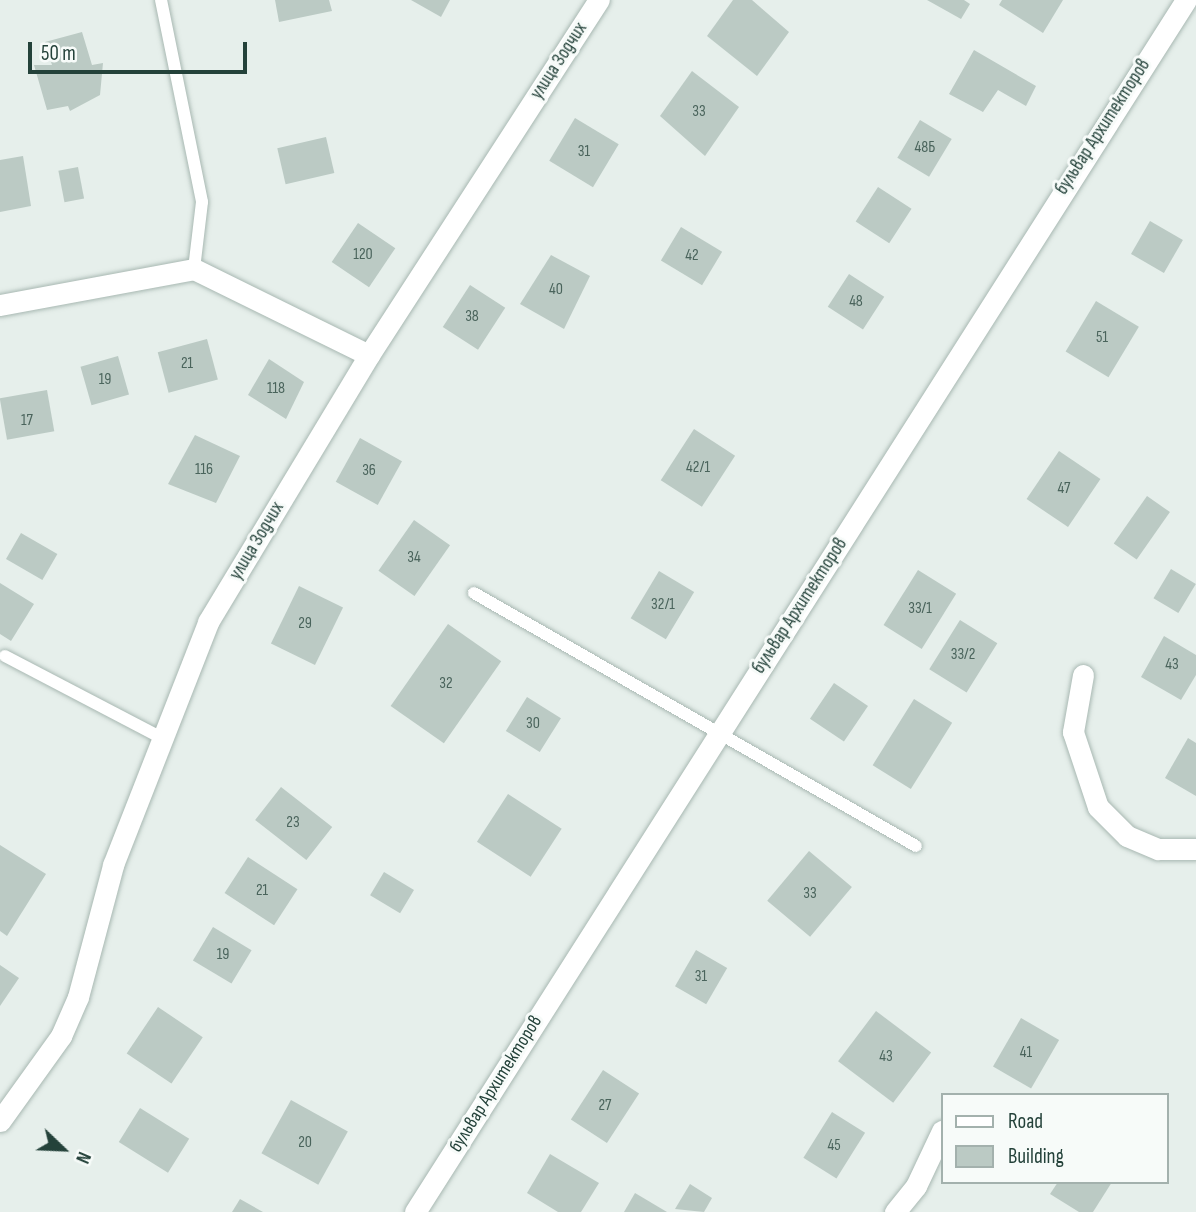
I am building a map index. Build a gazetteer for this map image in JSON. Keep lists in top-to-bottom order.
{
  "streets": {
    "street": ["улица Зодчих", "бульвар Архитекторов"]
  },
  "house_numbers": [
    "33",
    "48Б",
    "31",
    "120",
    "42",
    "40",
    "48",
    "38",
    "51",
    "21",
    "19",
    "118",
    "17",
    "42/1",
    "116",
    "36",
    "47",
    "34",
    "32/1",
    "33/1",
    "29",
    "33/2",
    "43",
    "32",
    "30",
    "23",
    "21",
    "33",
    "19",
    "31",
    "41",
    "43",
    "27",
    "20",
    "45"
  ],
  "legend": ["Road", "Building"],
  "scale_bar": "50 m",
  "north": "bottom right"
}
